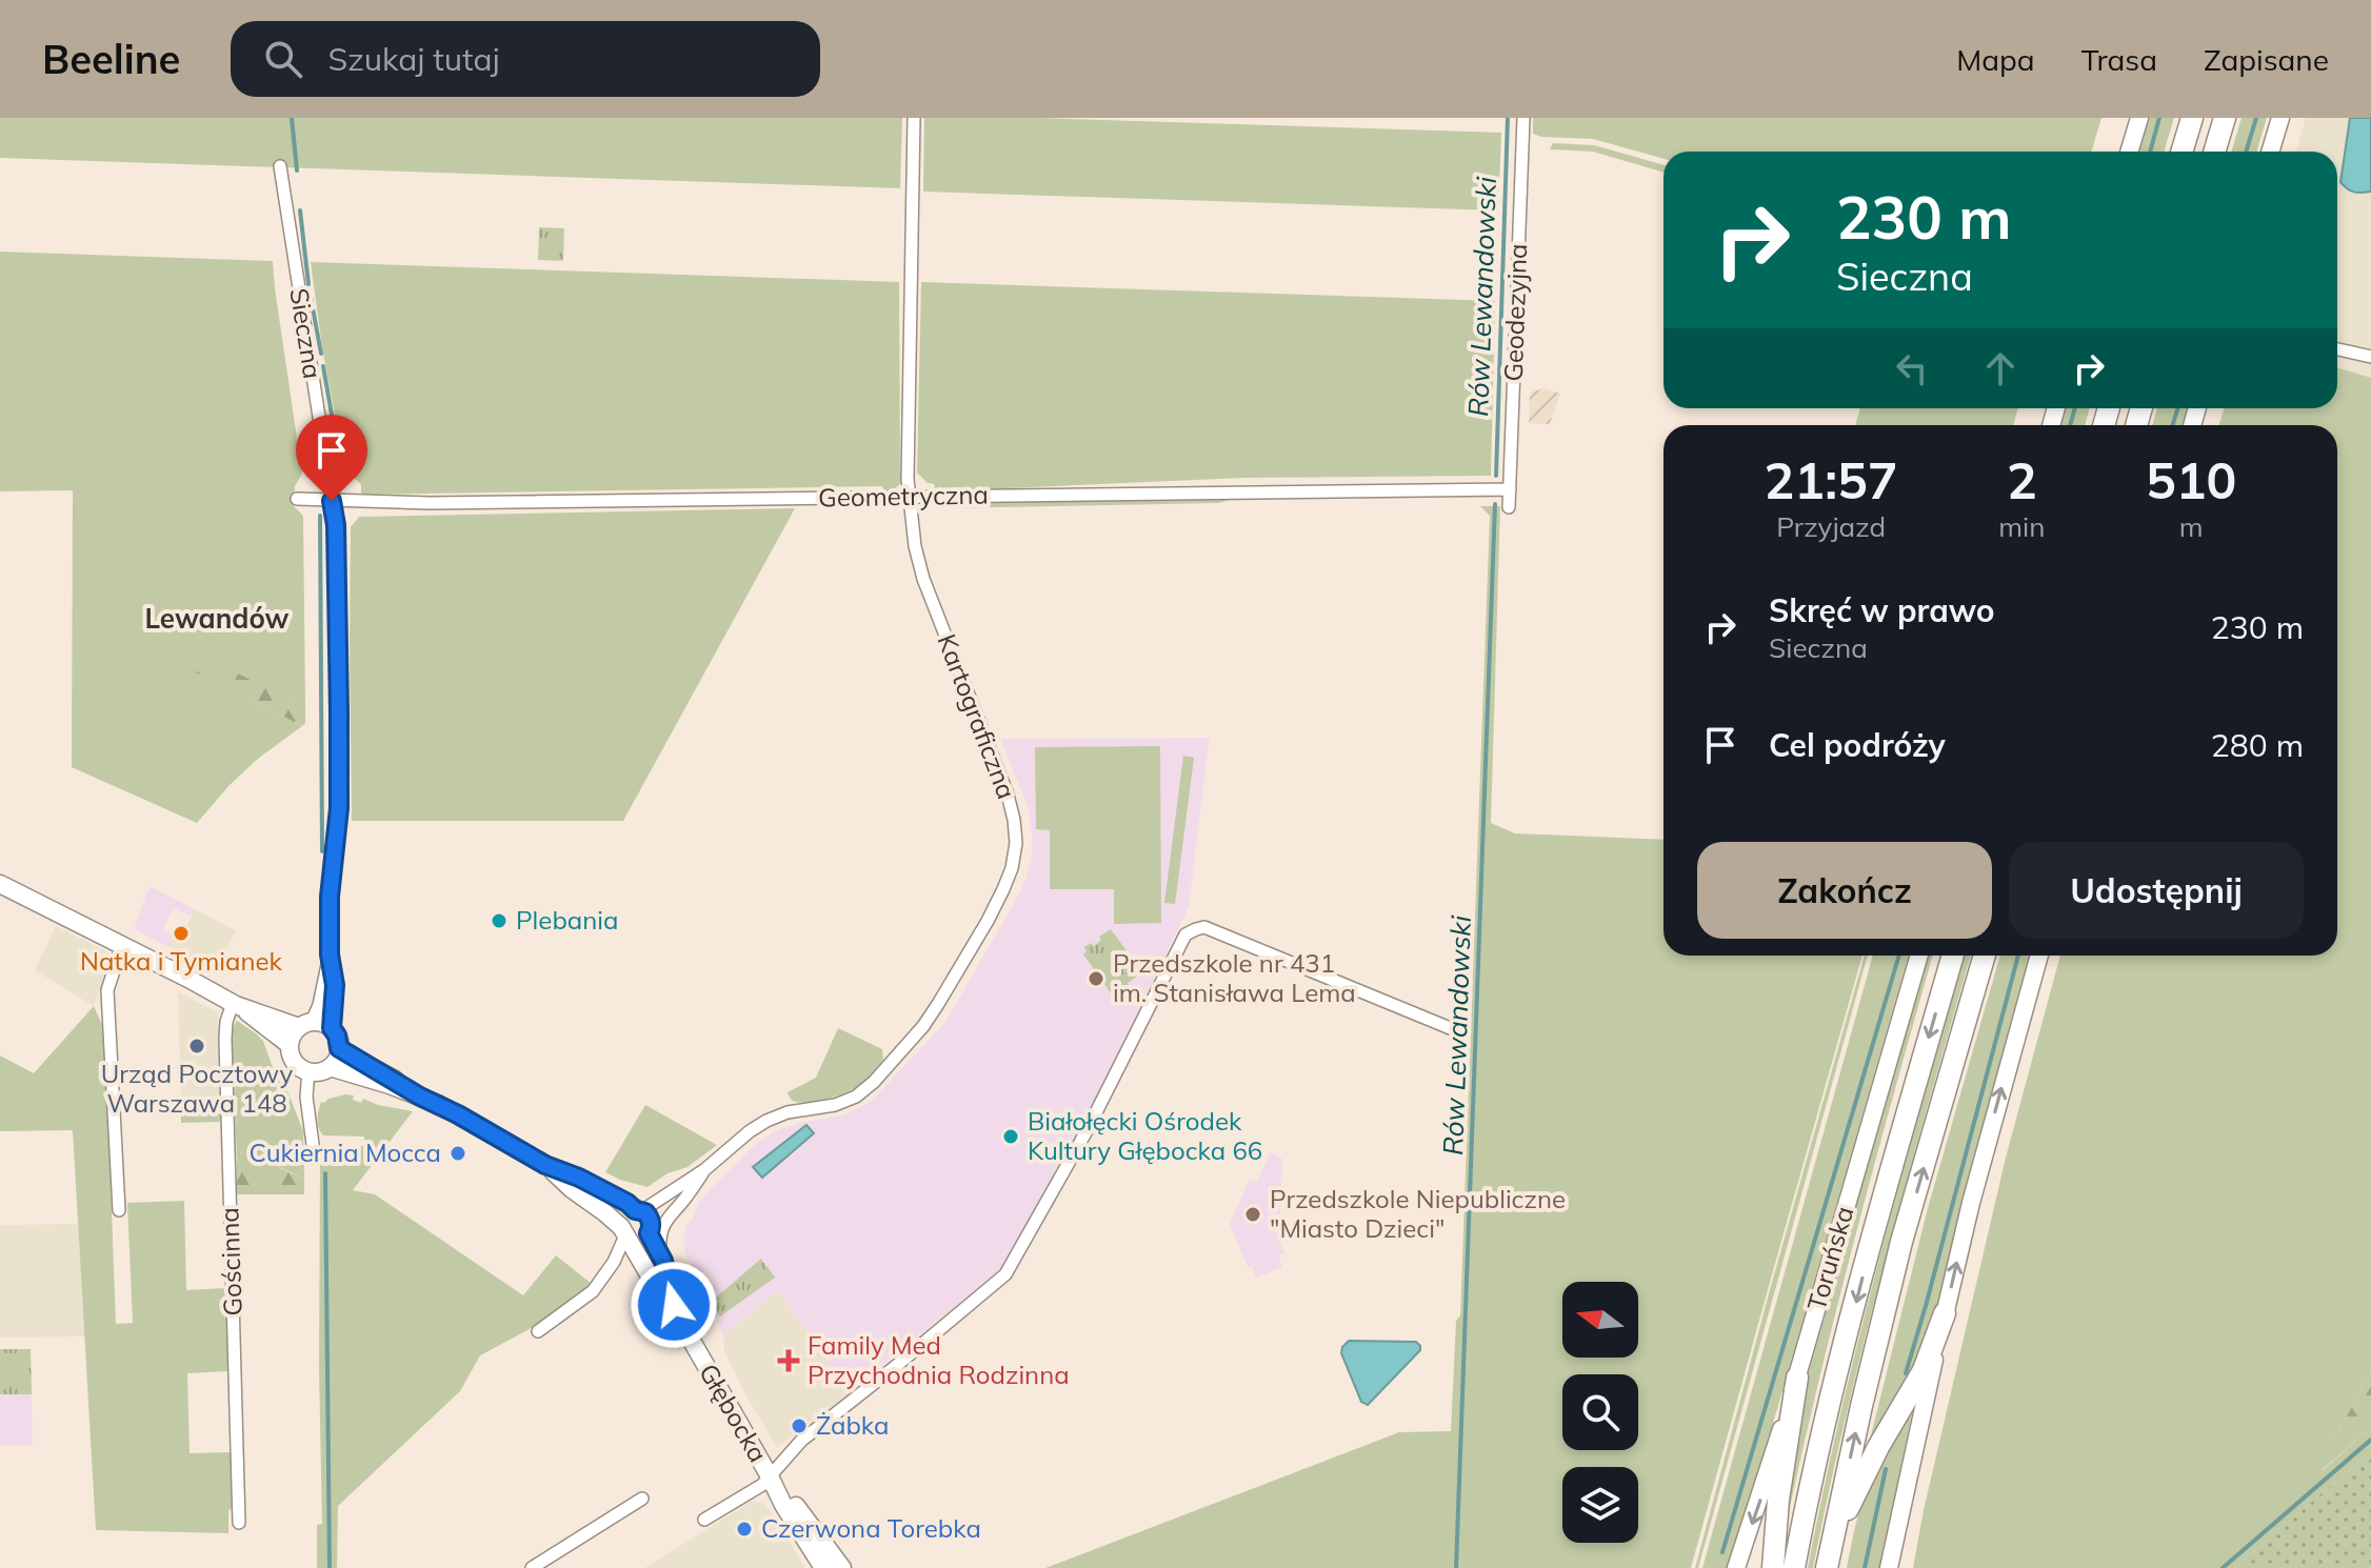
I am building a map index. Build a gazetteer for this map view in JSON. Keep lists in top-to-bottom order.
{
  "streets": {
    "highway": ["Toruńska"],
    "street": [
      "Geodezyjna",
      "Sieczna",
      "Geometryczna",
      "Kartograficzna",
      "Gościnna",
      "Głębocka"
    ]
  },
  "crossings": [
    ["Geodezyjna", "Geometryczna"],
    ["Sieczna", "Geometryczna"],
    ["Sieczna", "Głębocka"],
    ["Geometryczna", "Kartograficzna"],
    ["Kartograficzna", "Głębocka"]
  ],
  "districts": ["Lewandów"],
  "water": ["Rów Lewandowski"],
  "places": {
    "other": [
      "Plebania",
      "Natka i Tymianek",
      "Przedszkole nr 431 im. Stanisława Lema",
      "Urząd Pocztowy Warszawa 148",
      "Białołęcki Ośrodek Kultury Głębocka 66",
      "Cukiernia Mocca",
      "Przedszkole Niepubliczne \"Miasto Dzieci\"",
      "Żabka",
      "Czerwona Torebka"
    ],
    "health": ["Family Med Przychodnia Rodzinna"]
  },
  "north": "left",
  "page": {
    "header": "Beeline",
    "search": "Szukaj tutaj",
    "nav": ["Mapa", "Trasa", "Zapisane"],
    "turn": ["230 m", "Sieczna"],
    "eta": [
      "21:57",
      "Przyjazd",
      "2",
      "min",
      "510",
      "m"
    ],
    "list": [
      {
        "name": "Skręć w prawo",
        "note": "Sieczna",
        "value": "230 m"
      },
      {
        "name": "Cel podróży",
        "value": "280 m"
      }
    ],
    "buttons": ["Zakończ", "Udostępnij"]
  }
}
